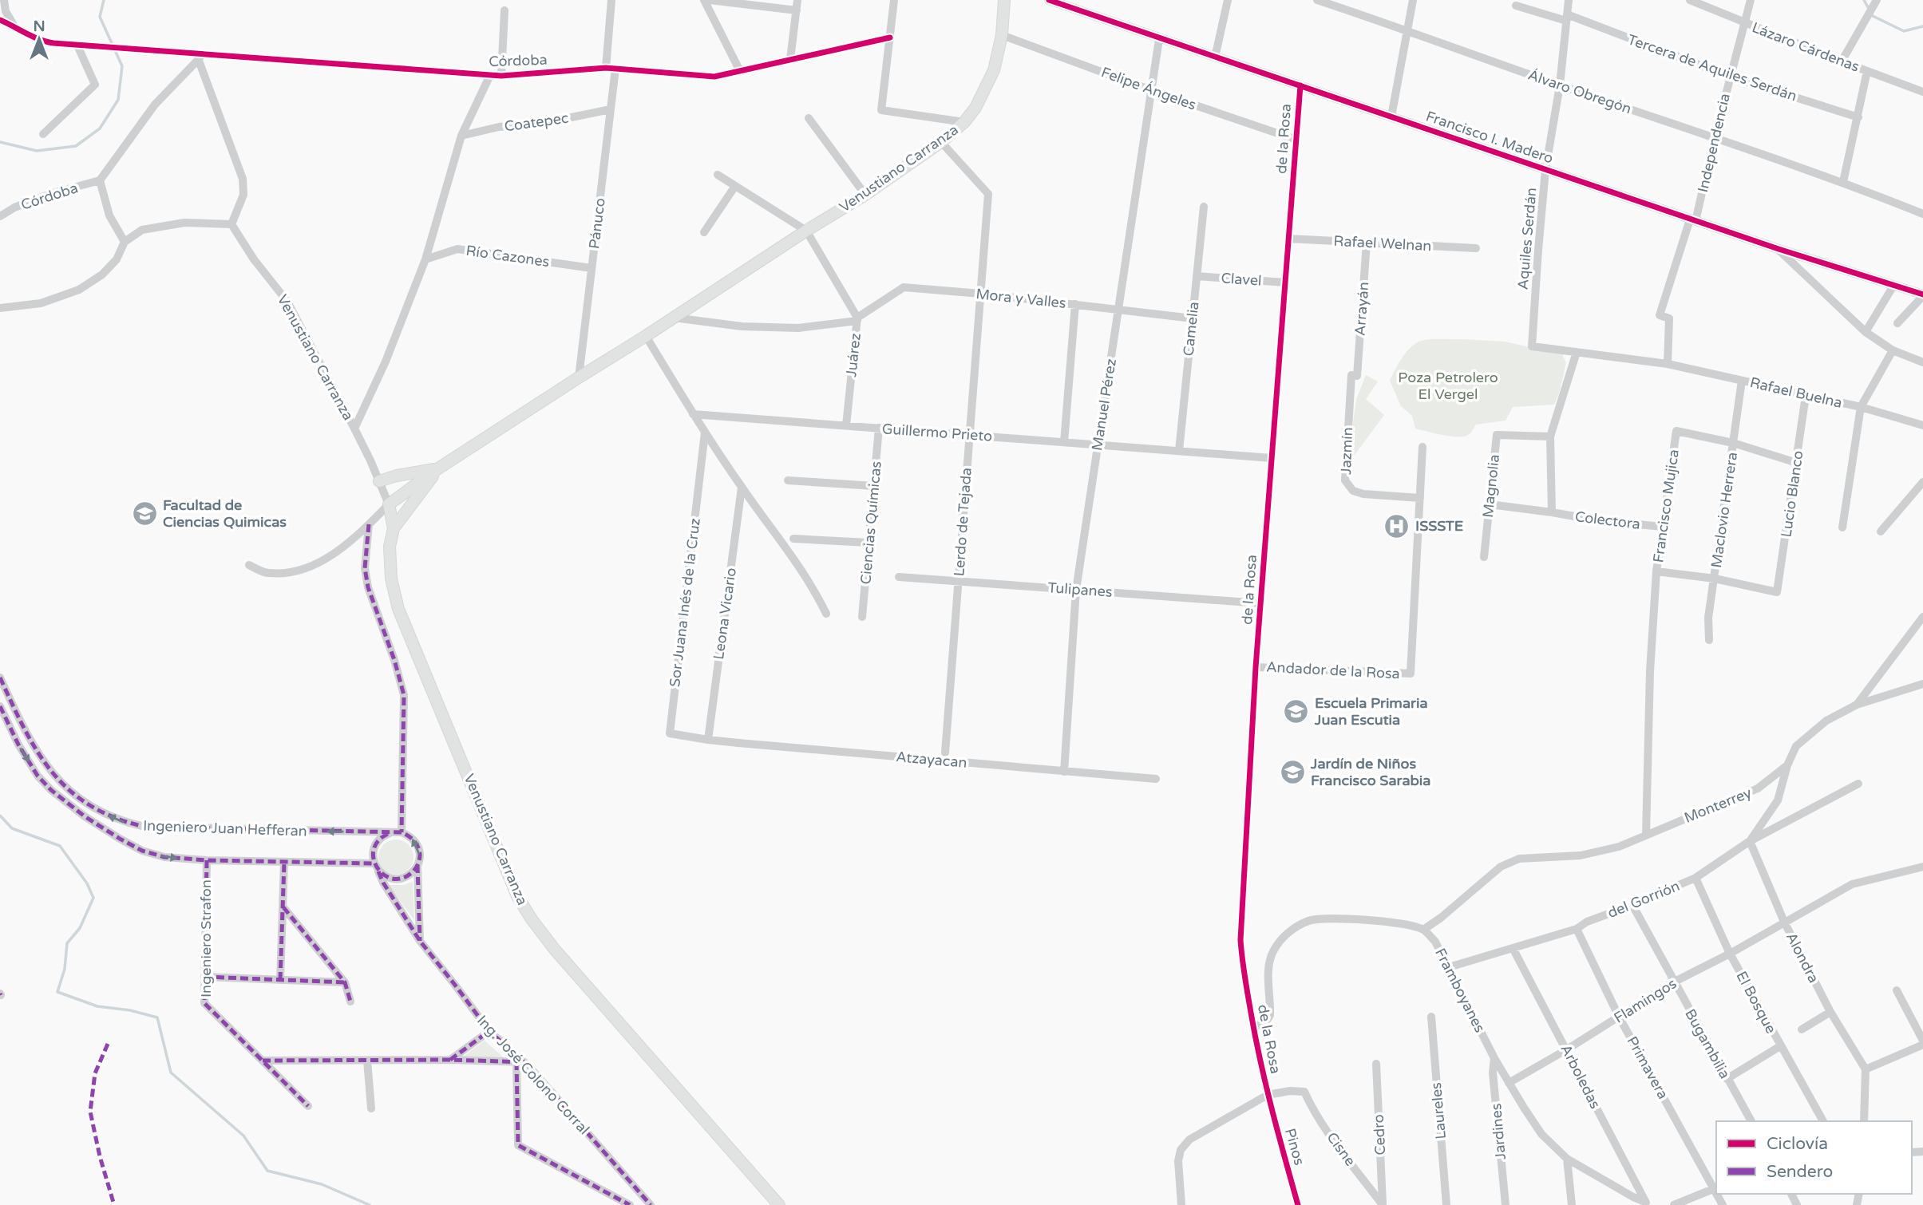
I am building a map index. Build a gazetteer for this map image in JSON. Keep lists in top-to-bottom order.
{
  "streets": {
    "main road": ["Venustiano Carranza"],
    "street": [
      "Lázaro Cárdenas",
      "Córdoba",
      "Tercera de Aquiles Serdán",
      "Felipe Ángeles",
      "Álvaro Obregón",
      "Coatepec",
      "Francisco I. Madero",
      "de la Rosa",
      "Independencia",
      "Pánuco",
      "Aquiles Serdán",
      "Rafael Welnan",
      "Río Cazones",
      "Clavel",
      "Mora y Valles",
      "Arrayán",
      "Camelia",
      "Juárez",
      "Rafael Buelna",
      "Manuel Pérez",
      "Guillermo Prieto",
      "Jazmín",
      "Magnolia",
      "Lucio Blanco",
      "Francisco Mujica",
      "Maclovio Herrera",
      "Colectora",
      "Lerdo de Tejada",
      "Ciencias Químicas",
      "Tulipanes",
      "Sor Juana Inés de la Cruz",
      "Leona Vicario",
      "Andador de la Rosa",
      "Atzayacan",
      "Monterrey",
      "Ingeniero Juan Hefferan",
      "del Gorrión",
      "Ingeniero Strafon",
      "Alondra",
      "Framboyanes",
      "Flamingos",
      "El Bosque",
      "Bugambilia",
      "Primavera",
      "Ing. José Colono Corral",
      "Arboledas",
      "Laureles",
      "Jardines",
      "Cedro",
      "Pinos",
      "Cisne"
    ]
  },
  "crossings": [
    ["Lázaro Cárdenas", "Independencia"],
    ["Córdoba", "Pánuco"],
    ["Tercera de Aquiles Serdán", "Independencia"],
    ["Tercera de Aquiles Serdán", "Aquiles Serdán"],
    ["Felipe Ángeles", "de la Rosa"],
    ["Felipe Ángeles", "Venustiano Carranza"],
    ["Felipe Ángeles", "Manuel Pérez"],
    ["Álvaro Obregón", "Independencia"],
    ["Álvaro Obregón", "Aquiles Serdán"],
    ["Coatepec", "Pánuco"],
    ["Francisco I. Madero", "de la Rosa"],
    ["Francisco I. Madero", "Independencia"],
    ["Francisco I. Madero", "Aquiles Serdán"],
    ["Francisco I. Madero", "Manuel Pérez"],
    ["de la Rosa", "Rafael Welnan"],
    ["de la Rosa", "Clavel"],
    ["de la Rosa", "Guillermo Prieto"],
    ["de la Rosa", "Tulipanes"],
    ["de la Rosa", "Andador de la Rosa"],
    ["de la Rosa", "Pinos"],
    ["de la Rosa", "Cisne"],
    ["Independencia", "Rafael Buelna"],
    ["Venustiano Carranza", "Pánuco"],
    ["Venustiano Carranza", "Juárez"],
    ["Venustiano Carranza", "Lerdo de Tejada"],
    ["Pánuco", "Río Cazones"],
    ["Aquiles Serdán", "Rafael Buelna"],
    ["Rafael Welnan", "Arrayán"],
    ["Clavel", "Camelia"],
    ["Mora y Valles", "Camelia"],
    ["Mora y Valles", "Juárez"],
    ["Mora y Valles", "Manuel Pérez"],
    ["Mora y Valles", "Lerdo de Tejada"],
    ["Arrayán", "Jazmín"],
    ["Camelia", "Guillermo Prieto"],
    ["Juárez", "Guillermo Prieto"],
    ["Rafael Buelna", "Lucio Blanco"],
    ["Rafael Buelna", "Maclovio Herrera"],
    ["Manuel Pérez", "Guillermo Prieto"],
    ["Manuel Pérez", "Tulipanes"],
    ["Manuel Pérez", "Atzayacan"],
    ["Guillermo Prieto", "Lerdo de Tejada"],
    ["Guillermo Prieto", "Ciencias Químicas"],
    ["Jazmín", "Andador de la Rosa"],
    ["Magnolia", "Colectora"],
    ["Lucio Blanco", "Francisco Mujica"],
    ["Francisco Mujica", "Maclovio Herrera"],
    ["Francisco Mujica", "Colectora"],
    ["Francisco Mujica", "Monterrey"],
    ["Lerdo de Tejada", "Tulipanes"],
    ["Sor Juana Inés de la Cruz", "Leona Vicario"],
    ["Sor Juana Inés de la Cruz", "Atzayacan"],
    ["Leona Vicario", "Atzayacan"],
    ["Monterrey", "del Gorrión"],
    ["Monterrey", "Framboyanes"],
    ["Ingeniero Juan Hefferan", "Ingeniero Strafon"],
    ["Ingeniero Juan Hefferan", "Ing. José Colono Corral"],
    ["del Gorrión", "Alondra"],
    ["del Gorrión", "Framboyanes"],
    ["del Gorrión", "El Bosque"],
    ["del Gorrión", "Bugambilia"],
    ["del Gorrión", "Primavera"],
    ["del Gorrión", "Arboledas"],
    ["Alondra", "Flamingos"],
    ["Framboyanes", "Flamingos"],
    ["Framboyanes", "Arboledas"],
    ["Framboyanes", "Jardines"],
    ["Flamingos", "El Bosque"],
    ["Flamingos", "Bugambilia"],
    ["Flamingos", "Primavera"],
    ["Flamingos", "Arboledas"],
    ["Cedro", "Cisne"],
    ["Pinos", "Cisne"]
  ],
  "parks": ["Poza Petrolero El Vergel"],
  "places": {
    "school or university": ["Facultad de Ciencias Quimicas", "Escuela Primaria Juan Escutia", "Jardín de Niños Francisco Sarabia"],
    "hospital": ["ISSSTE"]
  },
  "legend": ["Ciclovía", "Sendero"],
  "north": "top"
}
